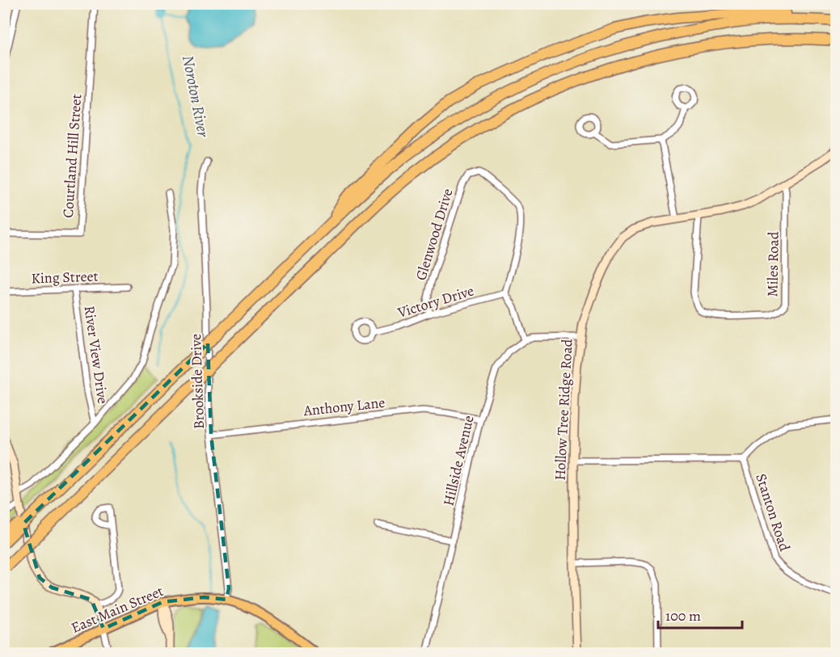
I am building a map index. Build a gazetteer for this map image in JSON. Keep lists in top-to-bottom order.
{
  "streets": {
    "main road": ["Hollow Tree Ridge Road", "East Main Street"],
    "street": [
      "Courtland Hill Street",
      "Glenwood Drive",
      "Miles Road",
      "King Street",
      "Victory Drive",
      "River View Drive",
      "Brookside Drive",
      "Anthony Lane",
      "Hillside Avenue",
      "Stanton Road"
    ]
  },
  "crossings": [
    ["Glenwood Drive", "Victory Drive"],
    ["Miles Road", "Hollow Tree Ridge Road"],
    ["King Street", "River View Drive"],
    ["Brookside Drive", "Anthony Lane"],
    ["Brookside Drive", "East Main Street"],
    ["Anthony Lane", "Hillside Avenue"],
    ["Hollow Tree Ridge Road", "Stanton Road"]
  ],
  "water": ["Noroton River"],
  "scale_bar": "100 m"
}
